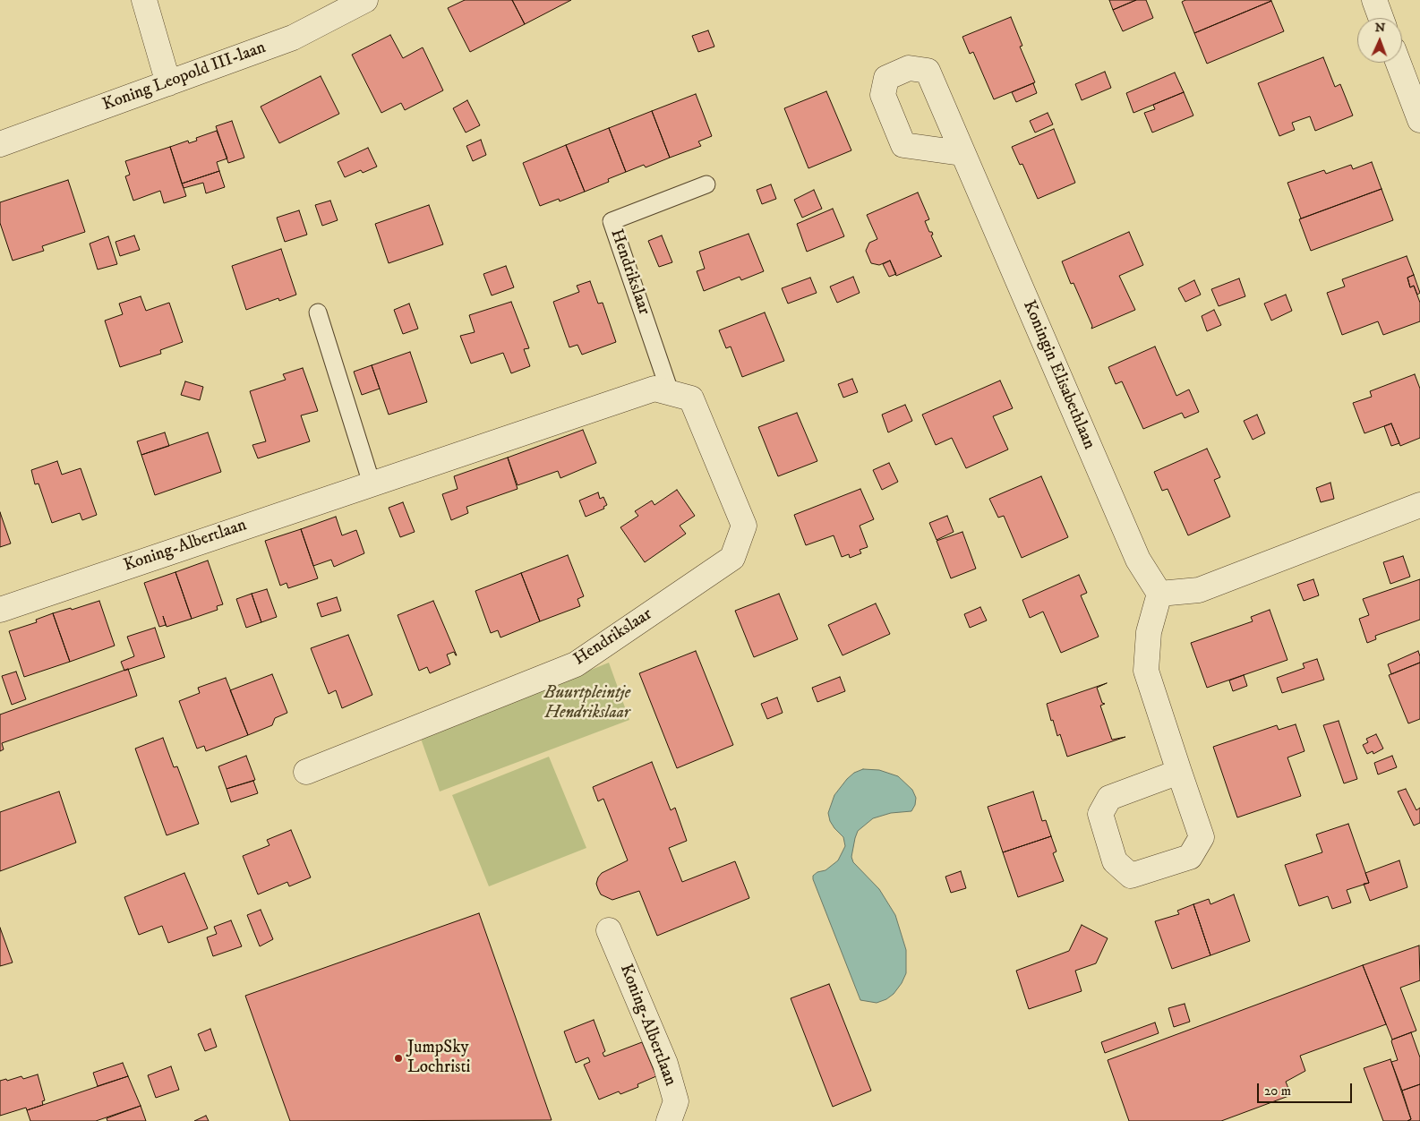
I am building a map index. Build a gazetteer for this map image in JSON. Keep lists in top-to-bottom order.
{
  "streets": {
    "street": [
      "Koning Leopold III-laan",
      "Hendrikslaar",
      "Koningin Elisabethlaan",
      "Koning-Albertlaan"
    ]
  },
  "crossings": [
    ["Hendrikslaar", "Koning-Albertlaan"]
  ],
  "parks": ["Buurtpleintje Hendrikslaar"],
  "places": ["JumpSky Lochristi"],
  "scale_bar": "20 m",
  "north": "top"
}
